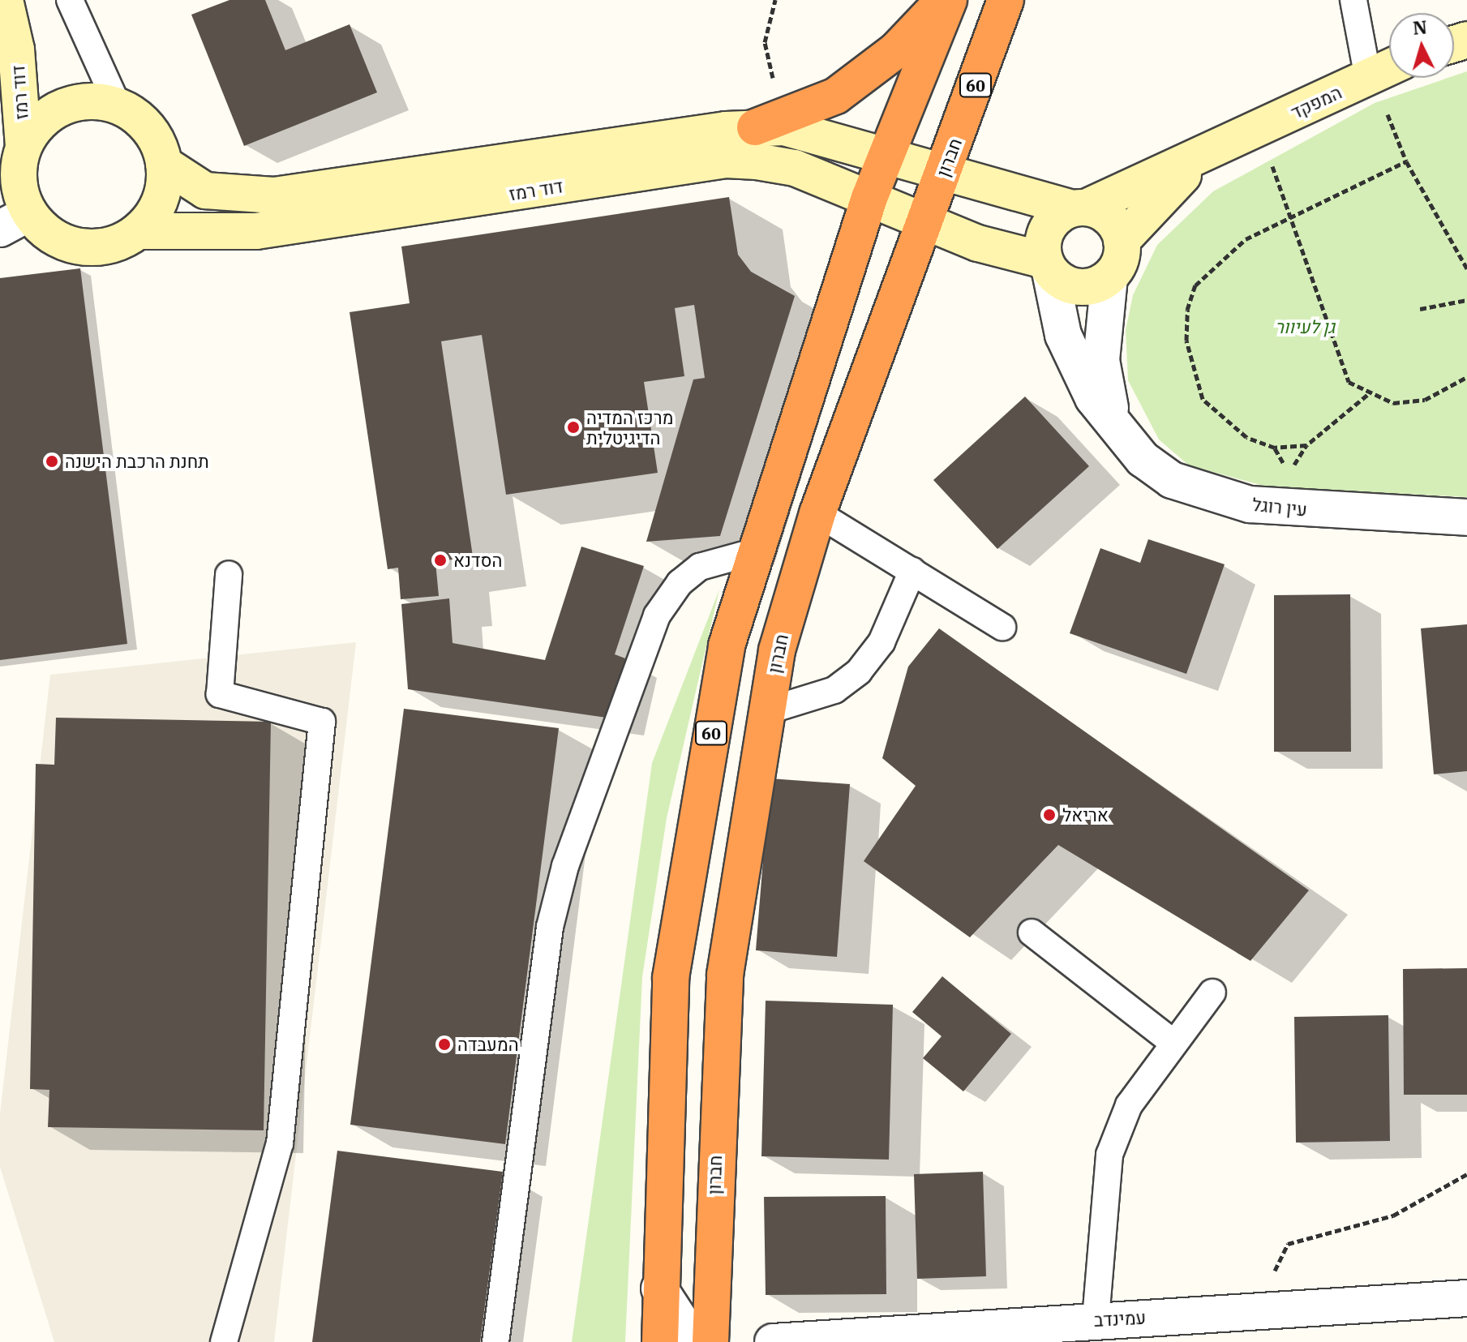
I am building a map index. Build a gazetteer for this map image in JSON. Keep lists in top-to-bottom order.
{
  "streets": {
    "highway": ["60", "חברון"],
    "street": [
      "דוד רמז",
      "המפקד",
      "עין רוגל",
      "עמינדב"
    ]
  },
  "crossings": [
    ["60", "דוד רמז"],
    ["דוד רמז", "חברון"],
    ["המפקד", "עין רוגל"]
  ],
  "parks": ["גן לעיוור"],
  "places": [
    "מרכז המדיה הדיגיטלית",
    "תחנת הרכבת הישנה",
    "הסדנא",
    "אריאל",
    "המעבדה"
  ],
  "north": "top"
}
